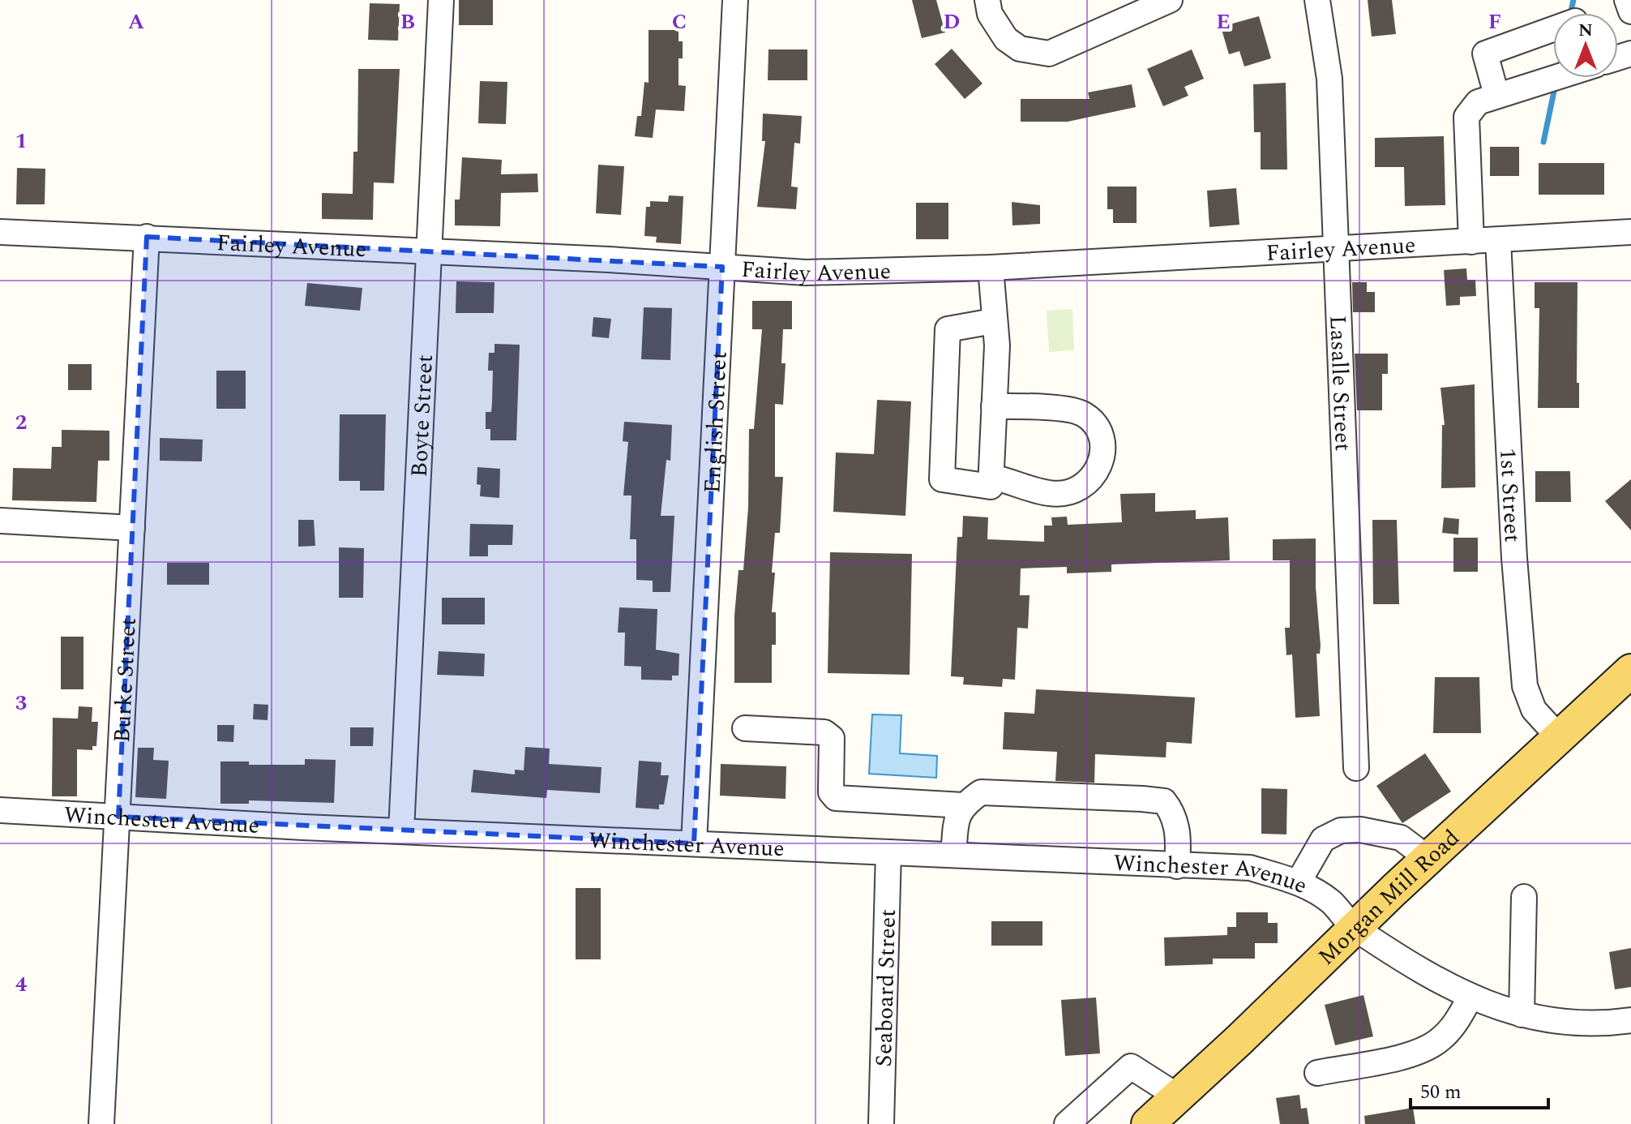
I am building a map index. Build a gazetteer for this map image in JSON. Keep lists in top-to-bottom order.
{
  "streets": {
    "main road": ["Morgan Mill Road"],
    "street": [
      "Fairley Avenue",
      "Lasalle Street",
      "Boyte Street",
      "English Street",
      "1st Street",
      "Burke Street",
      "Winchester Avenue",
      "Seaboard Street"
    ]
  },
  "crossings": [
    ["Fairley Avenue", "Lasalle Street"],
    ["Fairley Avenue", "Boyte Street"],
    ["Fairley Avenue", "English Street"],
    ["Fairley Avenue", "1st Street"],
    ["Fairley Avenue", "Burke Street"],
    ["Boyte Street", "Winchester Avenue"],
    ["English Street", "Winchester Avenue"],
    ["1st Street", "Morgan Mill Road"],
    ["Burke Street", "Winchester Avenue"],
    ["Winchester Avenue", "Morgan Mill Road"],
    ["Winchester Avenue", "Seaboard Street"]
  ],
  "scale_bar": "50 m",
  "north": "top",
  "grid": {
    "columns": [
      "A",
      "B",
      "C",
      "D",
      "E",
      "F"
    ],
    "rows": [
      "1",
      "2",
      "3",
      "4"
    ]
  }
}
